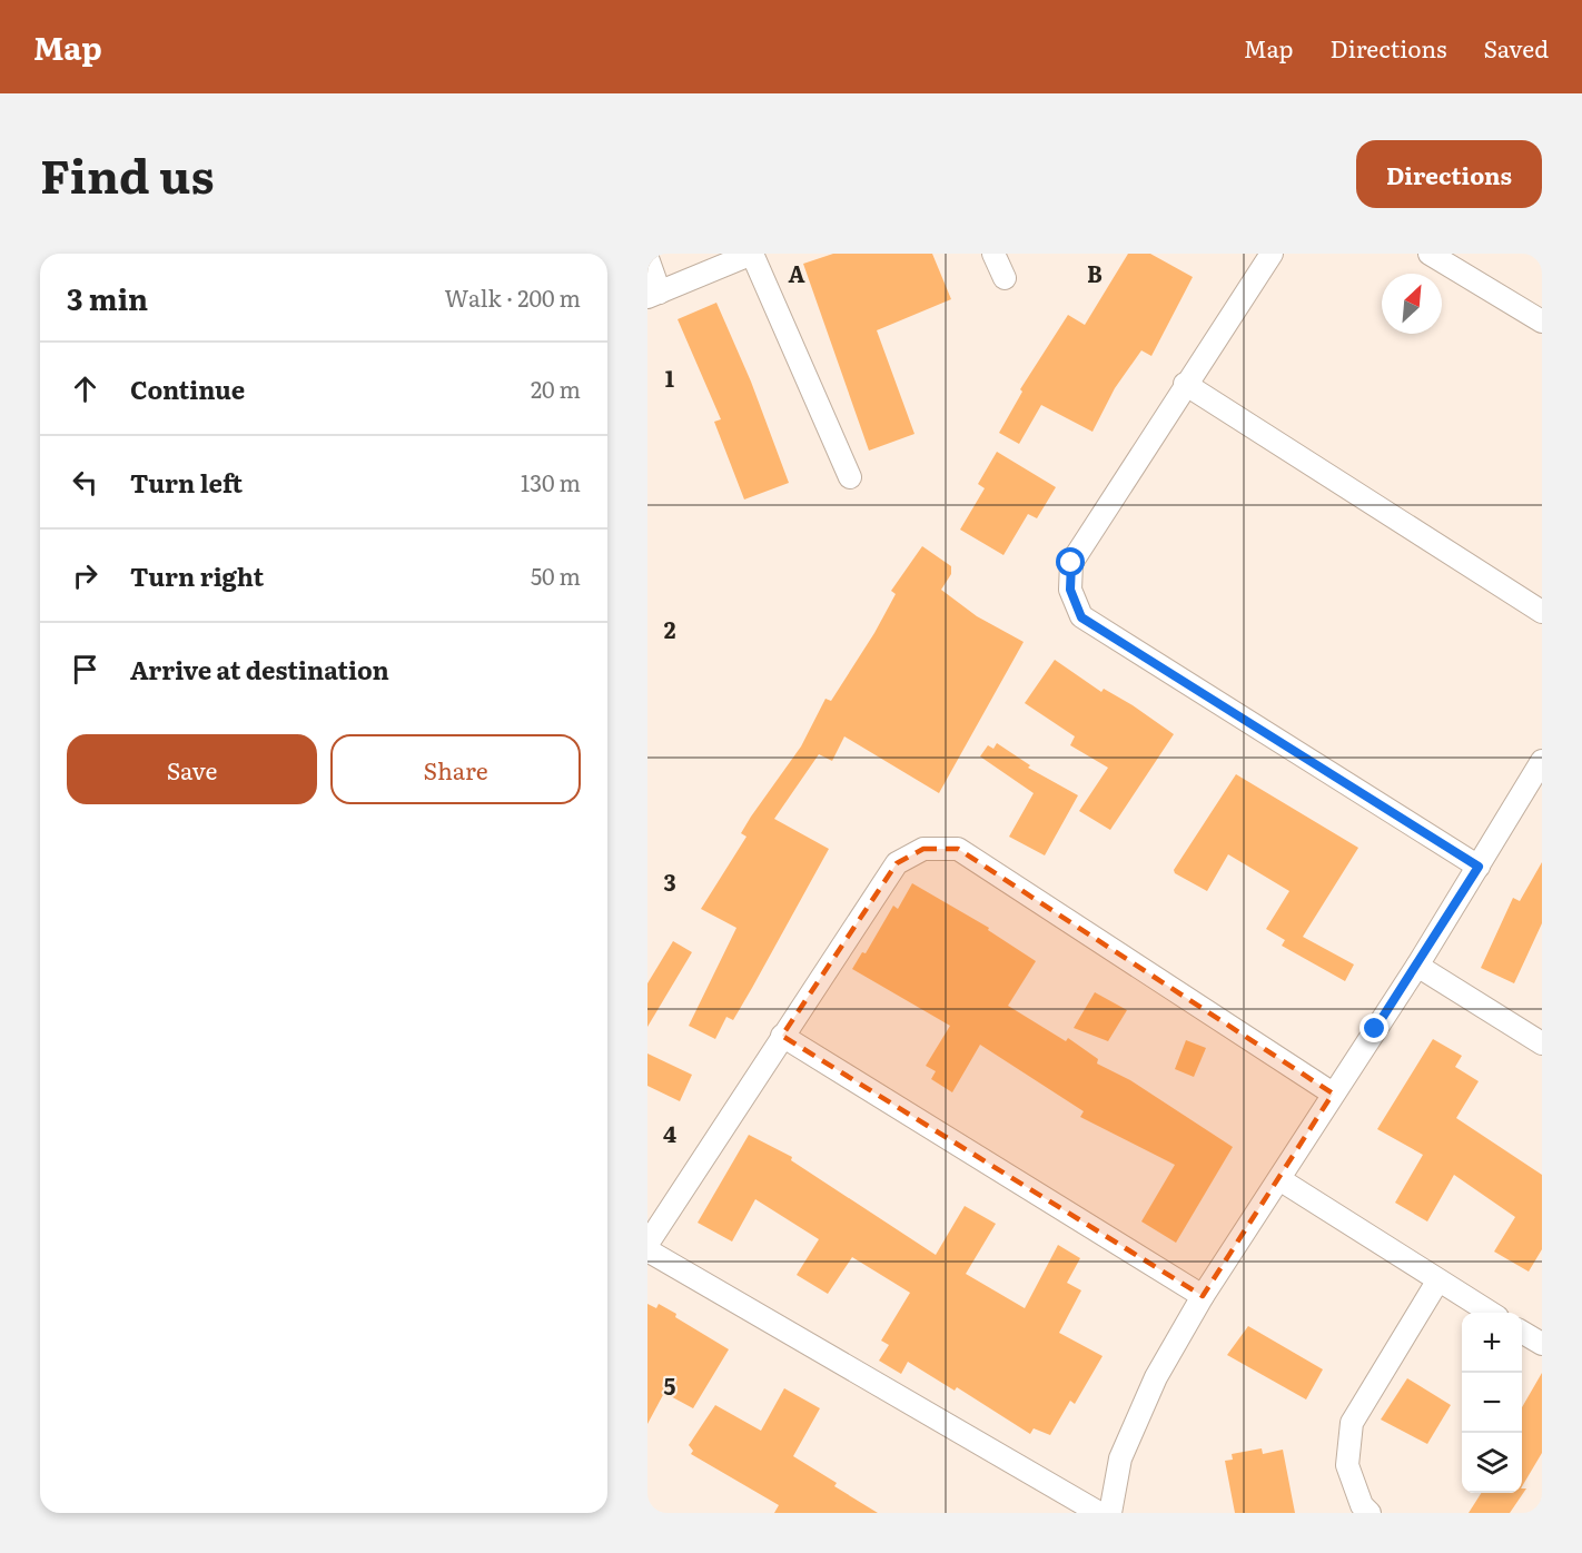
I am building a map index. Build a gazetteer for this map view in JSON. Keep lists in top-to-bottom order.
{
  "north": "top right",
  "page": {
    "header": "Map",
    "nav": ["Map", "Directions", "Saved"],
    "title": "Find us",
    "buttons": [
      "Directions",
      ["Save", "Share"]
    ],
    "heading": ["3 min", "Walk · 200 m"],
    "list": [
      ["Continue", "20 m"],
      ["Turn left", "130 m"],
      ["Turn right", "50 m"],
      "Arrive at destination"
    ],
    "map_buttons": ["+", "−"]
  },
  "grid": {
    "columns": ["A", "B"],
    "rows": [
      "1",
      "2",
      "3",
      "4",
      "5"
    ]
  }
}
